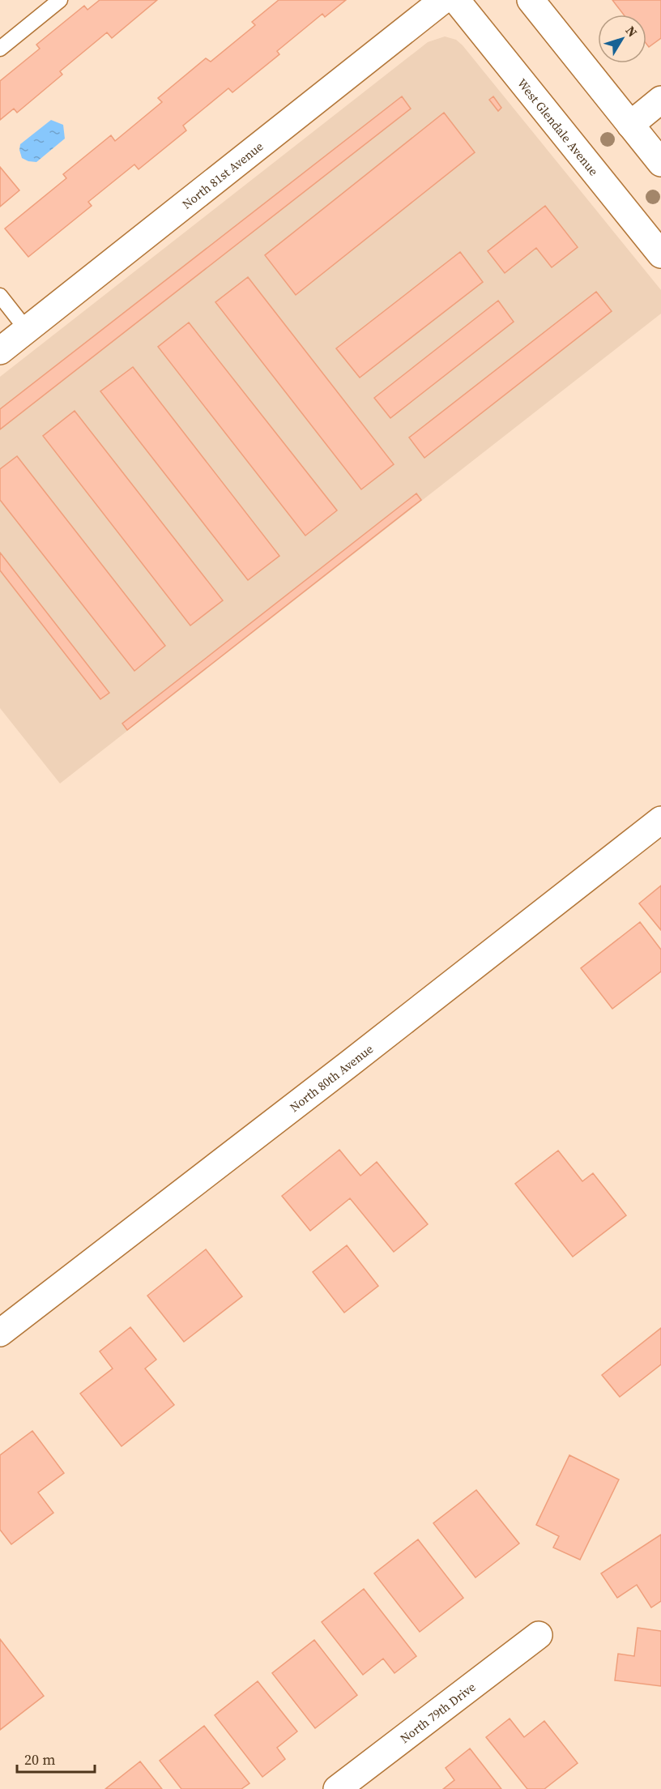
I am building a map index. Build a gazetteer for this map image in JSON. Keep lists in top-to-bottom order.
{
  "streets": {
    "street": [
      "West Glendale Avenue",
      "North 81st Avenue",
      "North 80th Avenue",
      "North 79th Drive"
    ]
  },
  "scale_bar": "20 m",
  "north": "top right"
}
